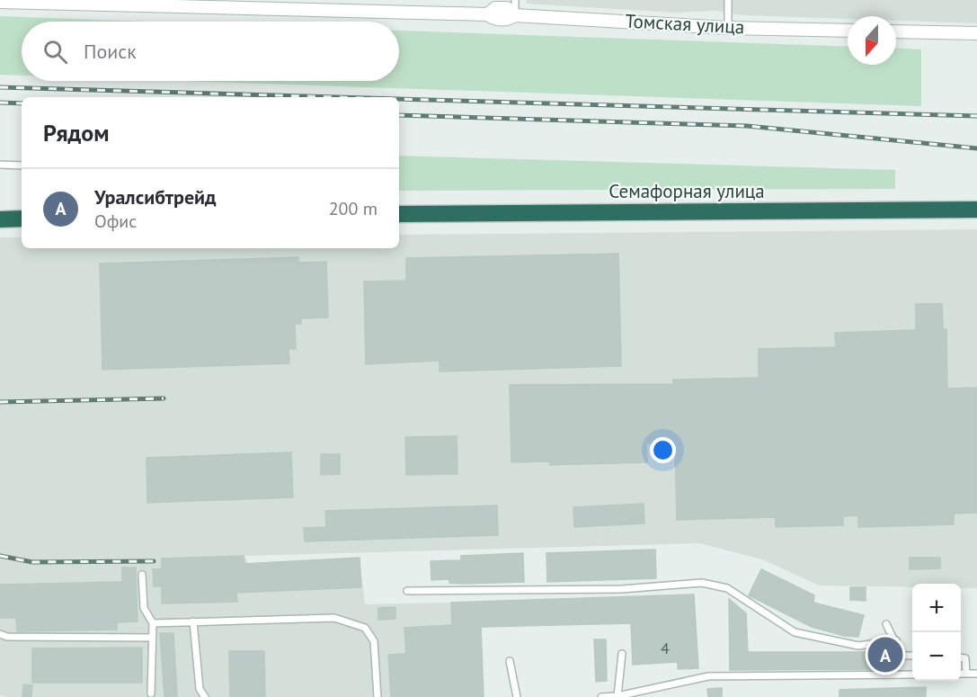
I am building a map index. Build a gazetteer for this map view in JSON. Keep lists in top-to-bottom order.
{
  "streets": {
    "highway": ["Семафорная улица"],
    "street": ["Томская улица"]
  },
  "house_numbers": ["4"],
  "north": "bottom",
  "page": {
    "search": "Поиск",
    "heading": "Рядом",
    "list": [
      {
        "mark": "A",
        "name": "Уралcибтрейд",
        "note": "Офис",
        "value": "200 m"
      }
    ],
    "map_buttons": ["+", "−"],
    "pins": "A"
  }
}
